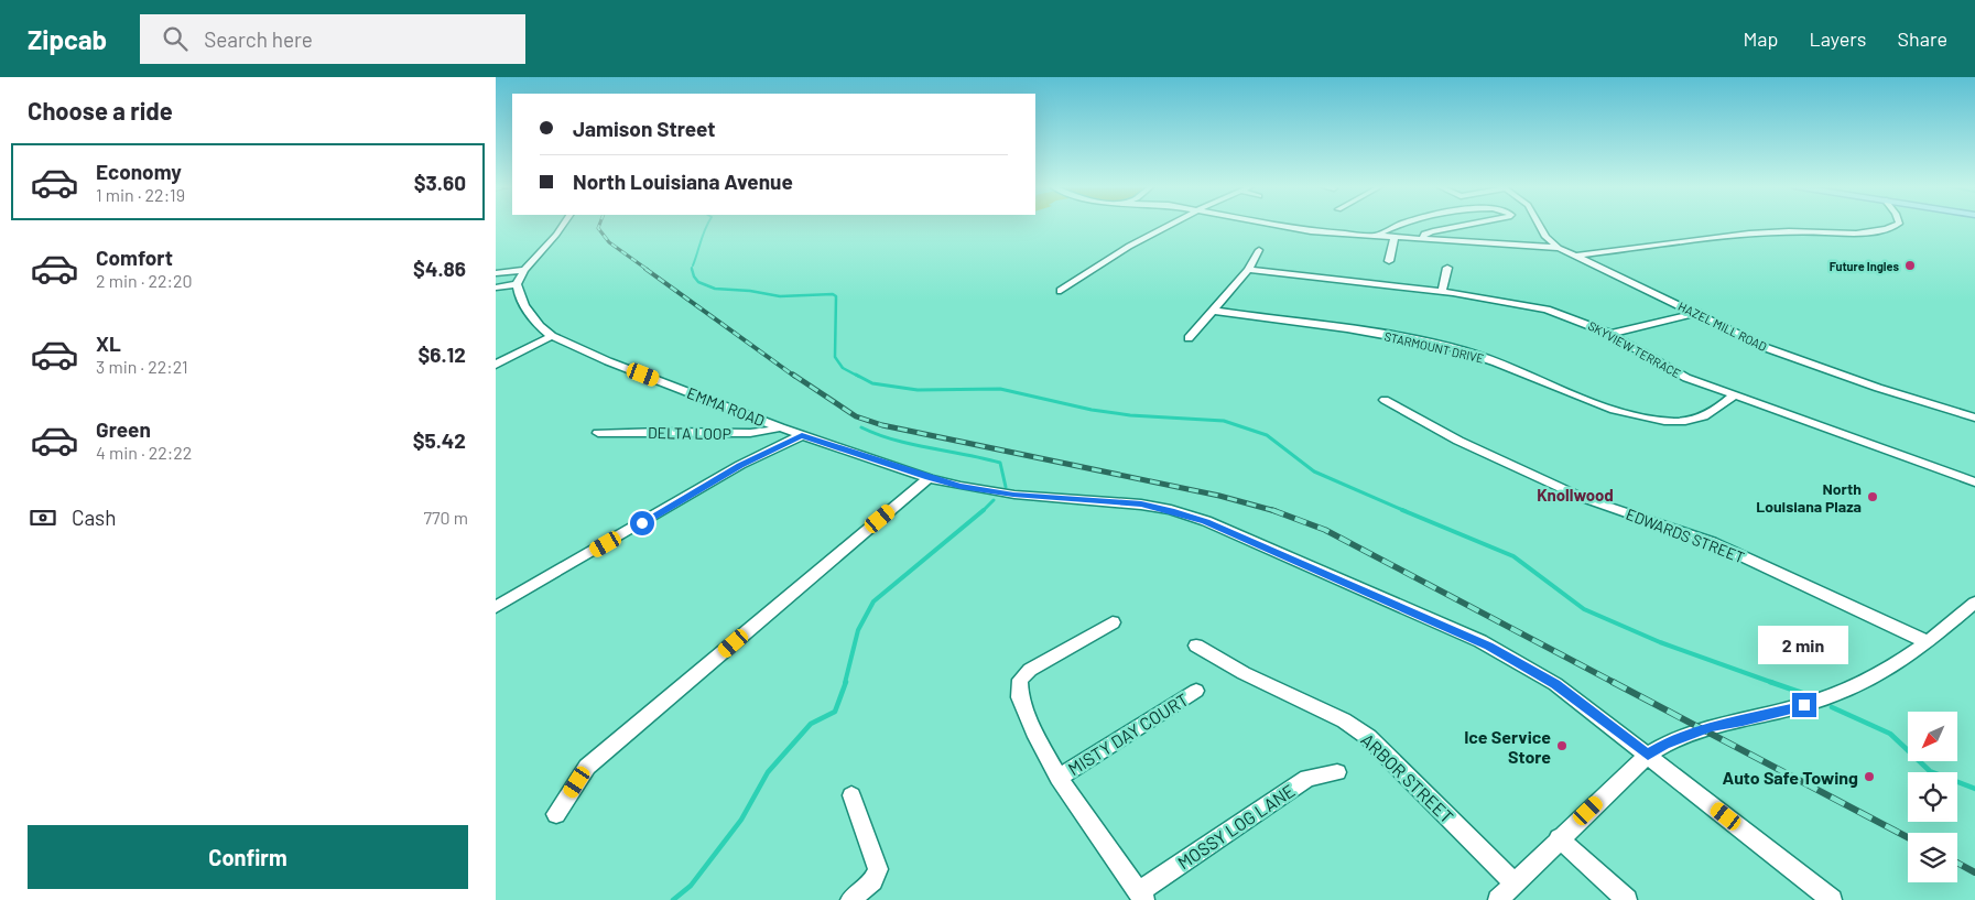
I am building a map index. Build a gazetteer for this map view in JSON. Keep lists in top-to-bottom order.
{
  "streets": {
    "street": [
      "HAZEL MILL ROAD",
      "STARMOUNT DRIVE",
      "SKYVIEW TERRACE",
      "EMMA ROAD",
      "DELTA LOOP",
      "EDWARDS STREET",
      "MISTY DAY COURT",
      "ARBOR STREET",
      "MOSSY LOG LANE"
    ]
  },
  "crossings": [
    ["STARMOUNT DRIVE", "SKYVIEW TERRACE"],
    ["EMMA ROAD", "DELTA LOOP"]
  ],
  "districts": ["Knollwood"],
  "places": [
    "Future Ingles",
    "North Louisiana Plaza",
    "Ice Service Store",
    "Auto Safe Towing"
  ],
  "north": "bottom left",
  "page": {
    "header": "Zipcab",
    "search": "Search here",
    "nav": ["Map", "Layers", "Share"],
    "heading": "Choose a ride",
    "banner": ["Jamison Street", "North Louisiana Avenue"],
    "list": [
      {
        "name": "Economy",
        "note": "1 min · 22:19",
        "value": "$3.60"
      },
      {
        "name": "Comfort",
        "note": "2 min · 22:20",
        "value": "$4.86"
      },
      {
        "name": "XL",
        "note": "3 min · 22:21",
        "value": "$6.12"
      },
      {
        "name": "Green",
        "note": "4 min · 22:22",
        "value": "$5.42"
      }
    ],
    "pay": ["Cash", "770 m"],
    "bubble": "2 min",
    "buttons": "Confirm"
  }
}
